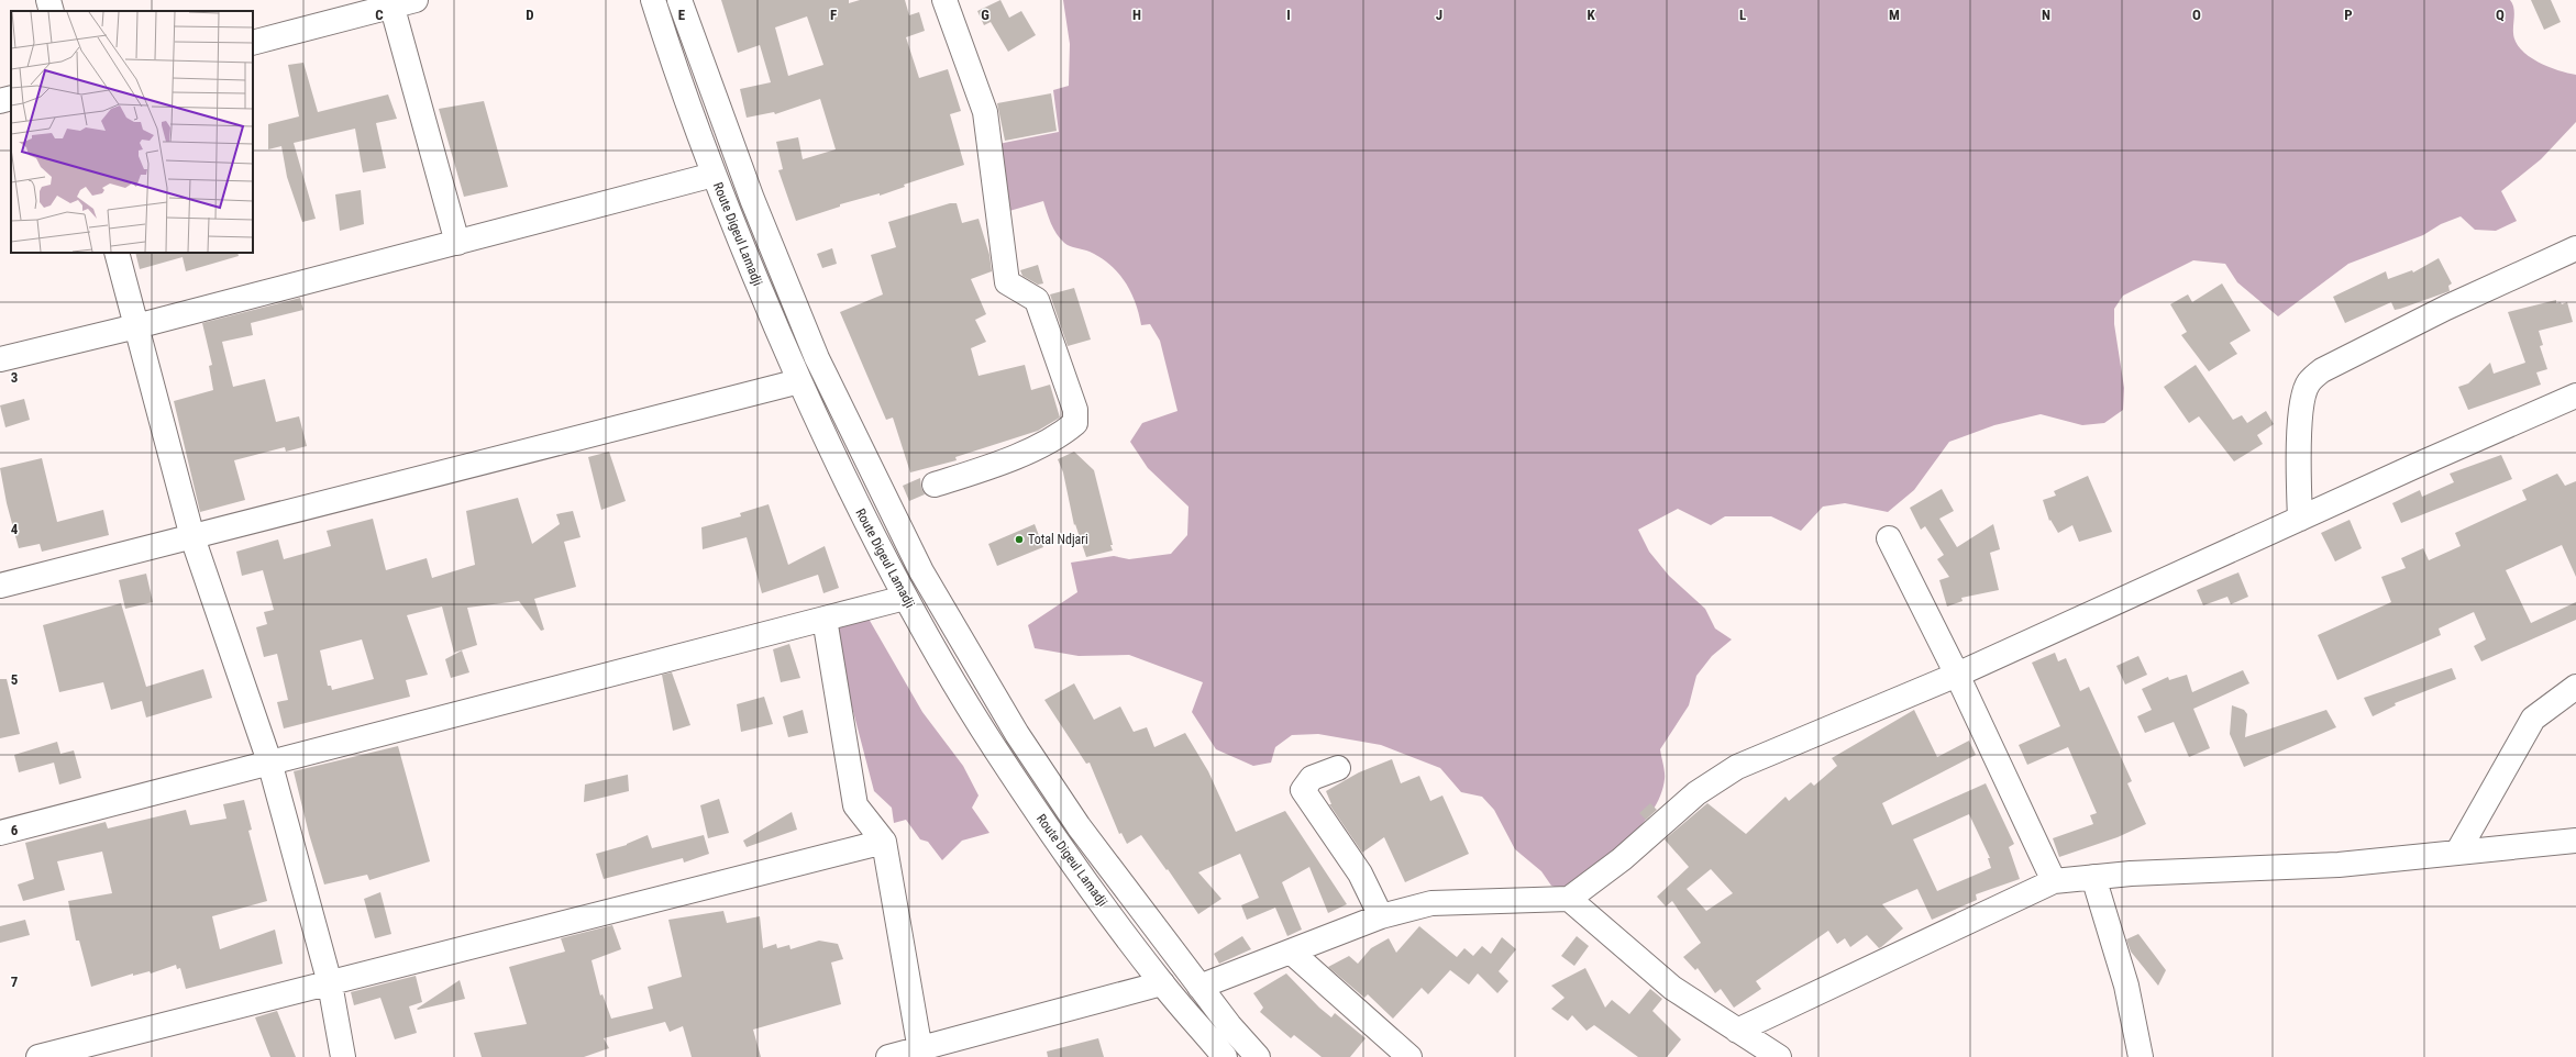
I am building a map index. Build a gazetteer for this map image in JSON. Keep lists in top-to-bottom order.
{
  "streets": {
    "street": ["Route Digeul Lamadji"]
  },
  "places": ["Total Ndjari"],
  "grid": {
    "columns": [
      "C",
      "D",
      "E",
      "F",
      "G",
      "H",
      "I",
      "J",
      "K",
      "L",
      "M",
      "N",
      "O",
      "P",
      "Q"
    ],
    "rows": [
      "3",
      "4",
      "5",
      "6",
      "7"
    ]
  }
}
